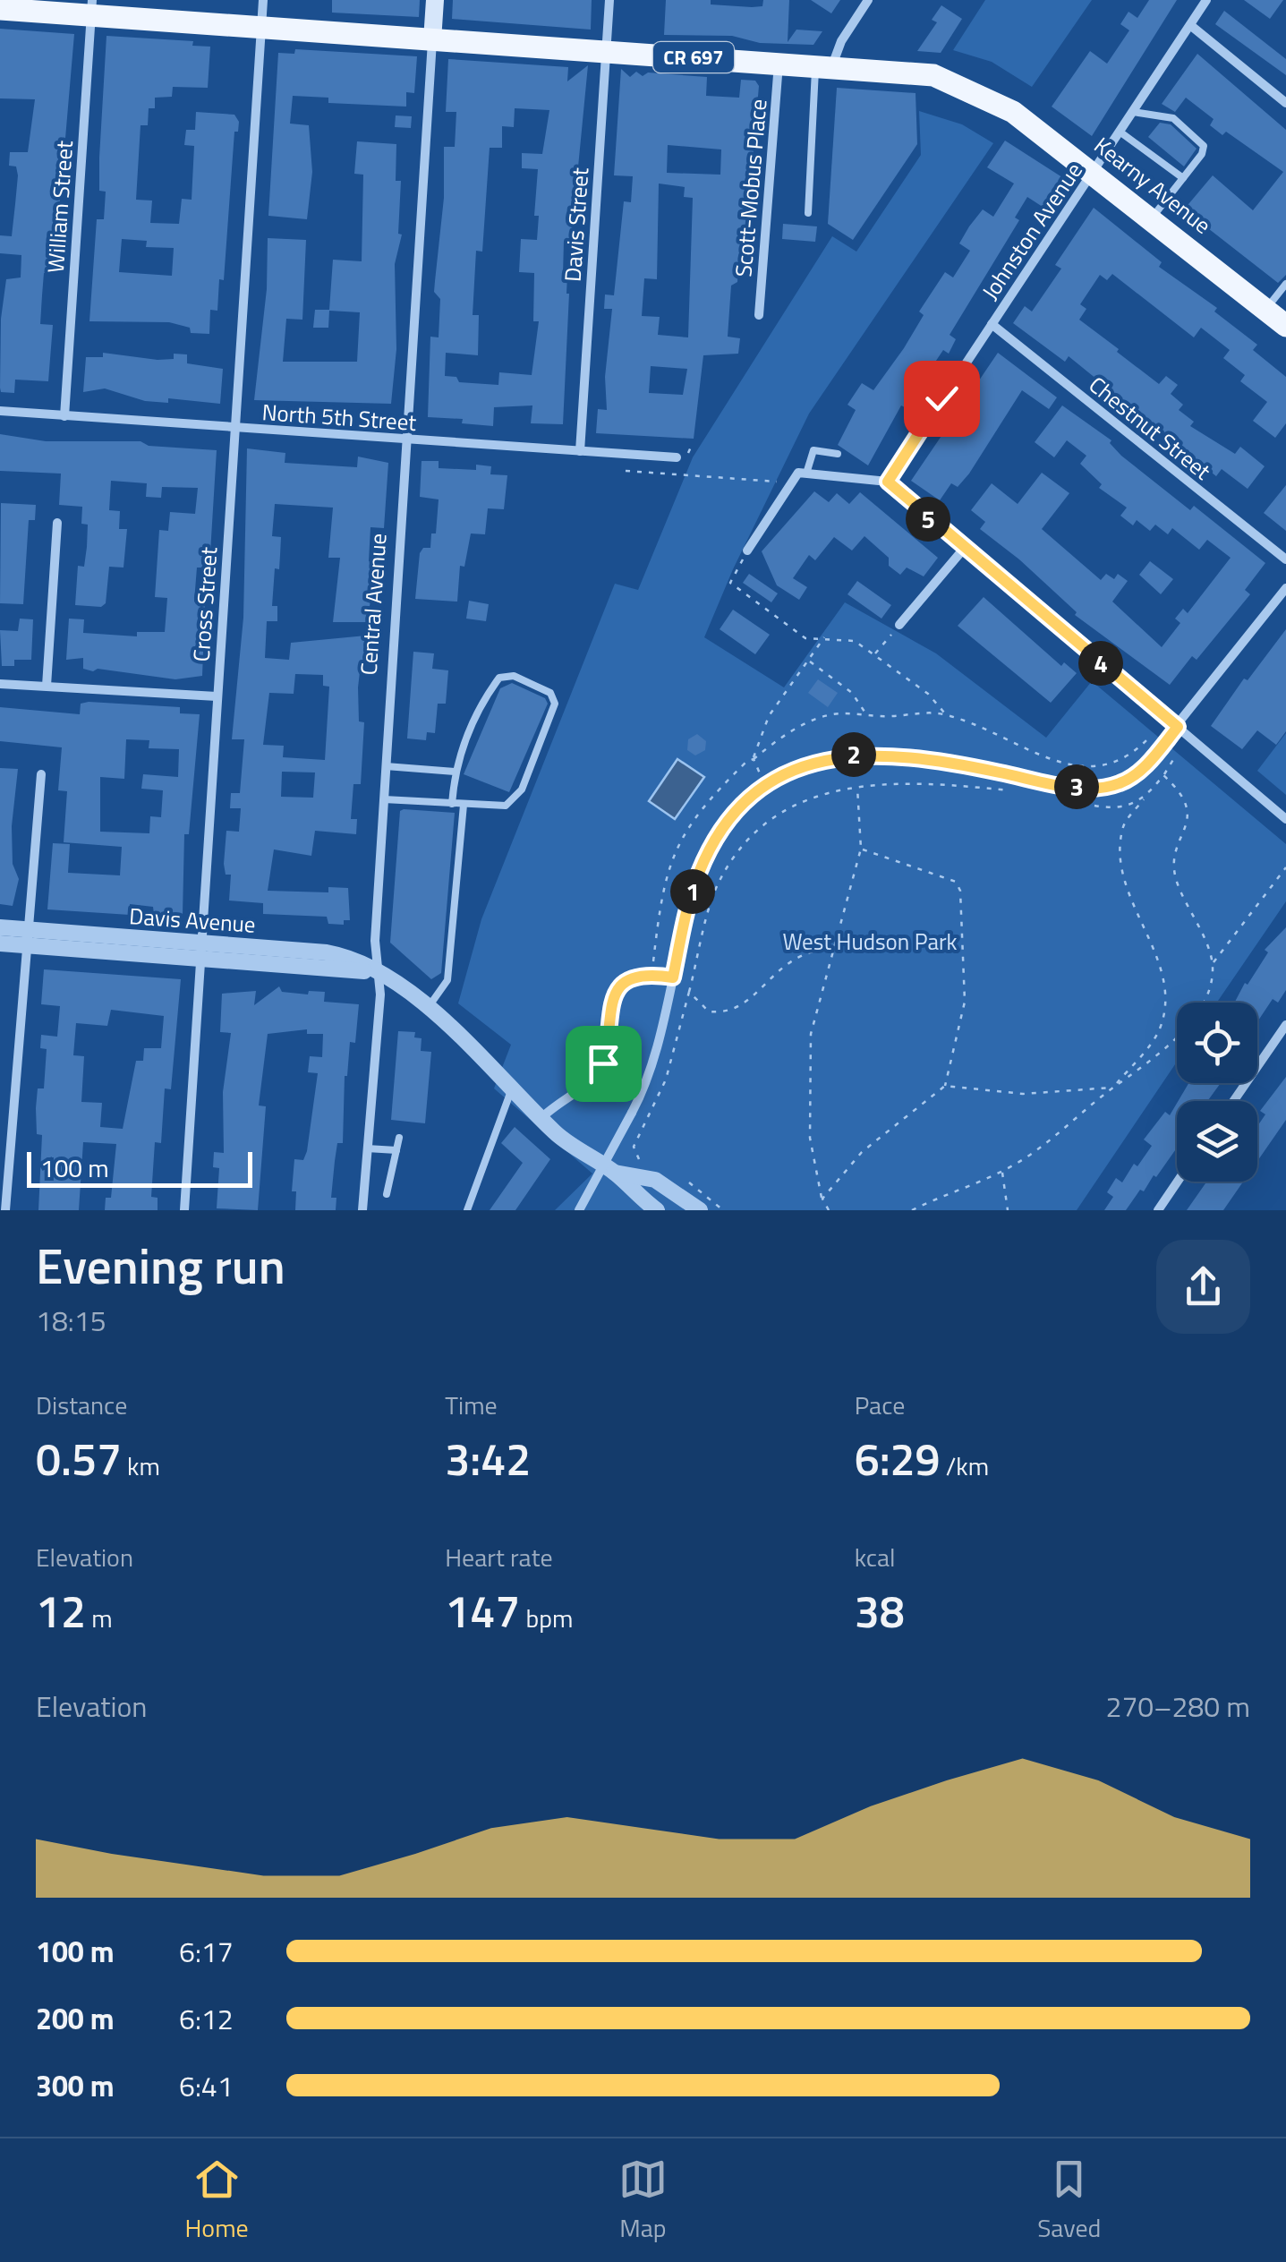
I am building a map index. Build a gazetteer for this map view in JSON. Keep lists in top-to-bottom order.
{
  "streets": {
    "main road": ["CR 697", "Kearny Avenue", "Central Avenue"],
    "street": [
      "Scott-Mobus Place",
      "William Street",
      "Davis Street",
      "Johnston Avenue",
      "North 5th Street",
      "Chestnut Street",
      "Cross Street",
      "Davis Avenue"
    ]
  },
  "crossings": [
    ["CR 697", "Kearny Avenue"],
    ["CR 697", "Scott-Mobus Place"],
    ["CR 697", "William Street"],
    ["CR 697", "Davis Street"],
    ["CR 697", "Cross Street"],
    ["CR 697", "Central Avenue"],
    ["Kearny Avenue", "Johnston Avenue"],
    ["William Street", "North 5th Street"],
    ["Davis Street", "North 5th Street"],
    ["Johnston Avenue", "Chestnut Street"],
    ["North 5th Street", "Cross Street"],
    ["North 5th Street", "Central Avenue"],
    ["Cross Street", "Davis Avenue"],
    ["Central Avenue", "Davis Avenue"]
  ],
  "parks": ["West Hudson Park"],
  "scale_bar": "100 m",
  "page": {
    "pins": [
      "5",
      "4",
      "2",
      "3",
      "1"
    ],
    "scale": "100 m",
    "heading": ["Evening run", "18:15"],
    "stats": [
      ["Distance", "0.57 km"],
      ["Time", "3:42"],
      ["Pace", "6:29 /km"],
      ["Elevation", "12 m"],
      ["Heart rate", "147 bpm"],
      ["kcal", "38"]
    ],
    "chart": ["Elevation", "270–280 m"],
    "list": [
      {
        "name": "100 m",
        "note": "6:17"
      },
      {
        "name": "200 m",
        "note": "6:12"
      },
      {
        "name": "300 m",
        "note": "6:41"
      }
    ],
    "tabs": ["Home", "Map", "Saved"]
  }
}
